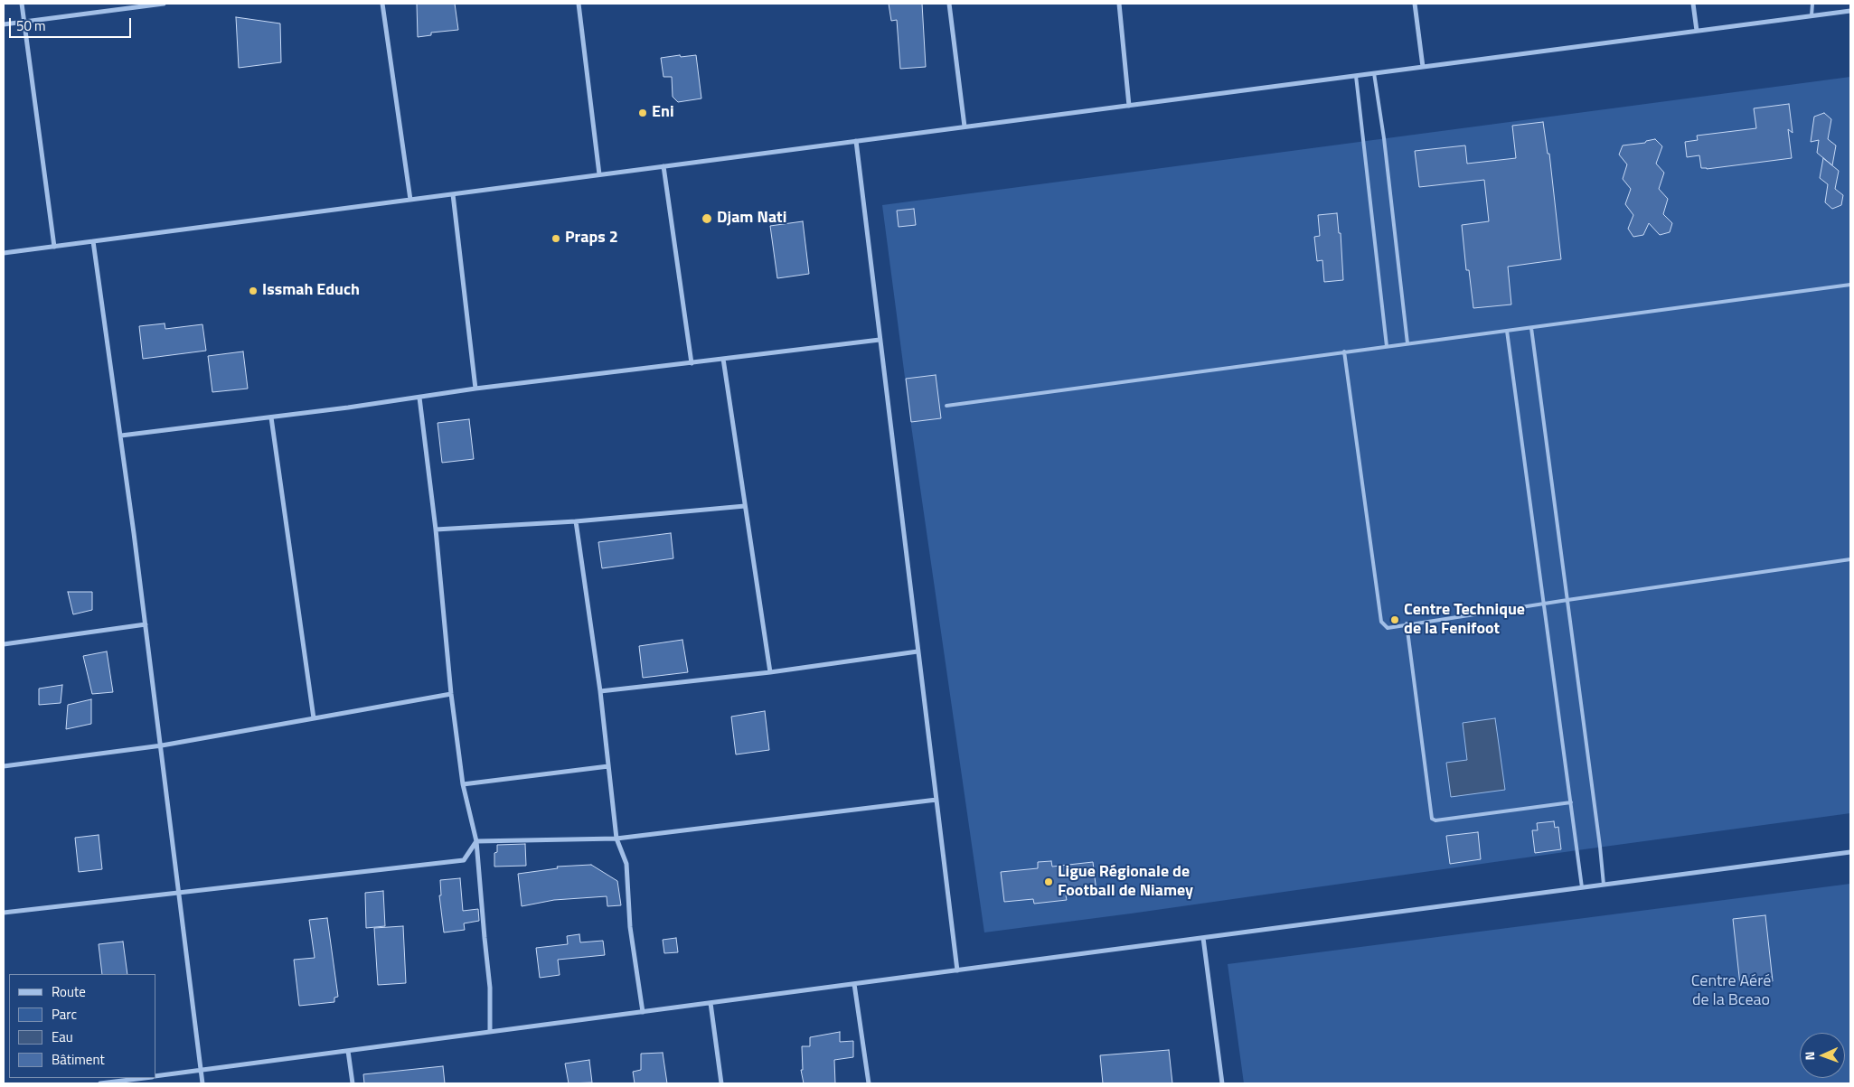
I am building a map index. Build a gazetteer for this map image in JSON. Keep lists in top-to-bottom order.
{
  "parks": ["Centre Aéré de la Bceao"],
  "places": [
    "Eni",
    "Djam Nati",
    "Praps 2",
    "Issmah Educh",
    "Centre Technique de la Fenifoot",
    "Ligue Régionale de Football de Niamey"
  ],
  "legend": [
    "Route",
    "Parc",
    "Eau",
    "Bâtiment"
  ],
  "scale_bar": "50 m",
  "north": "left"
}
